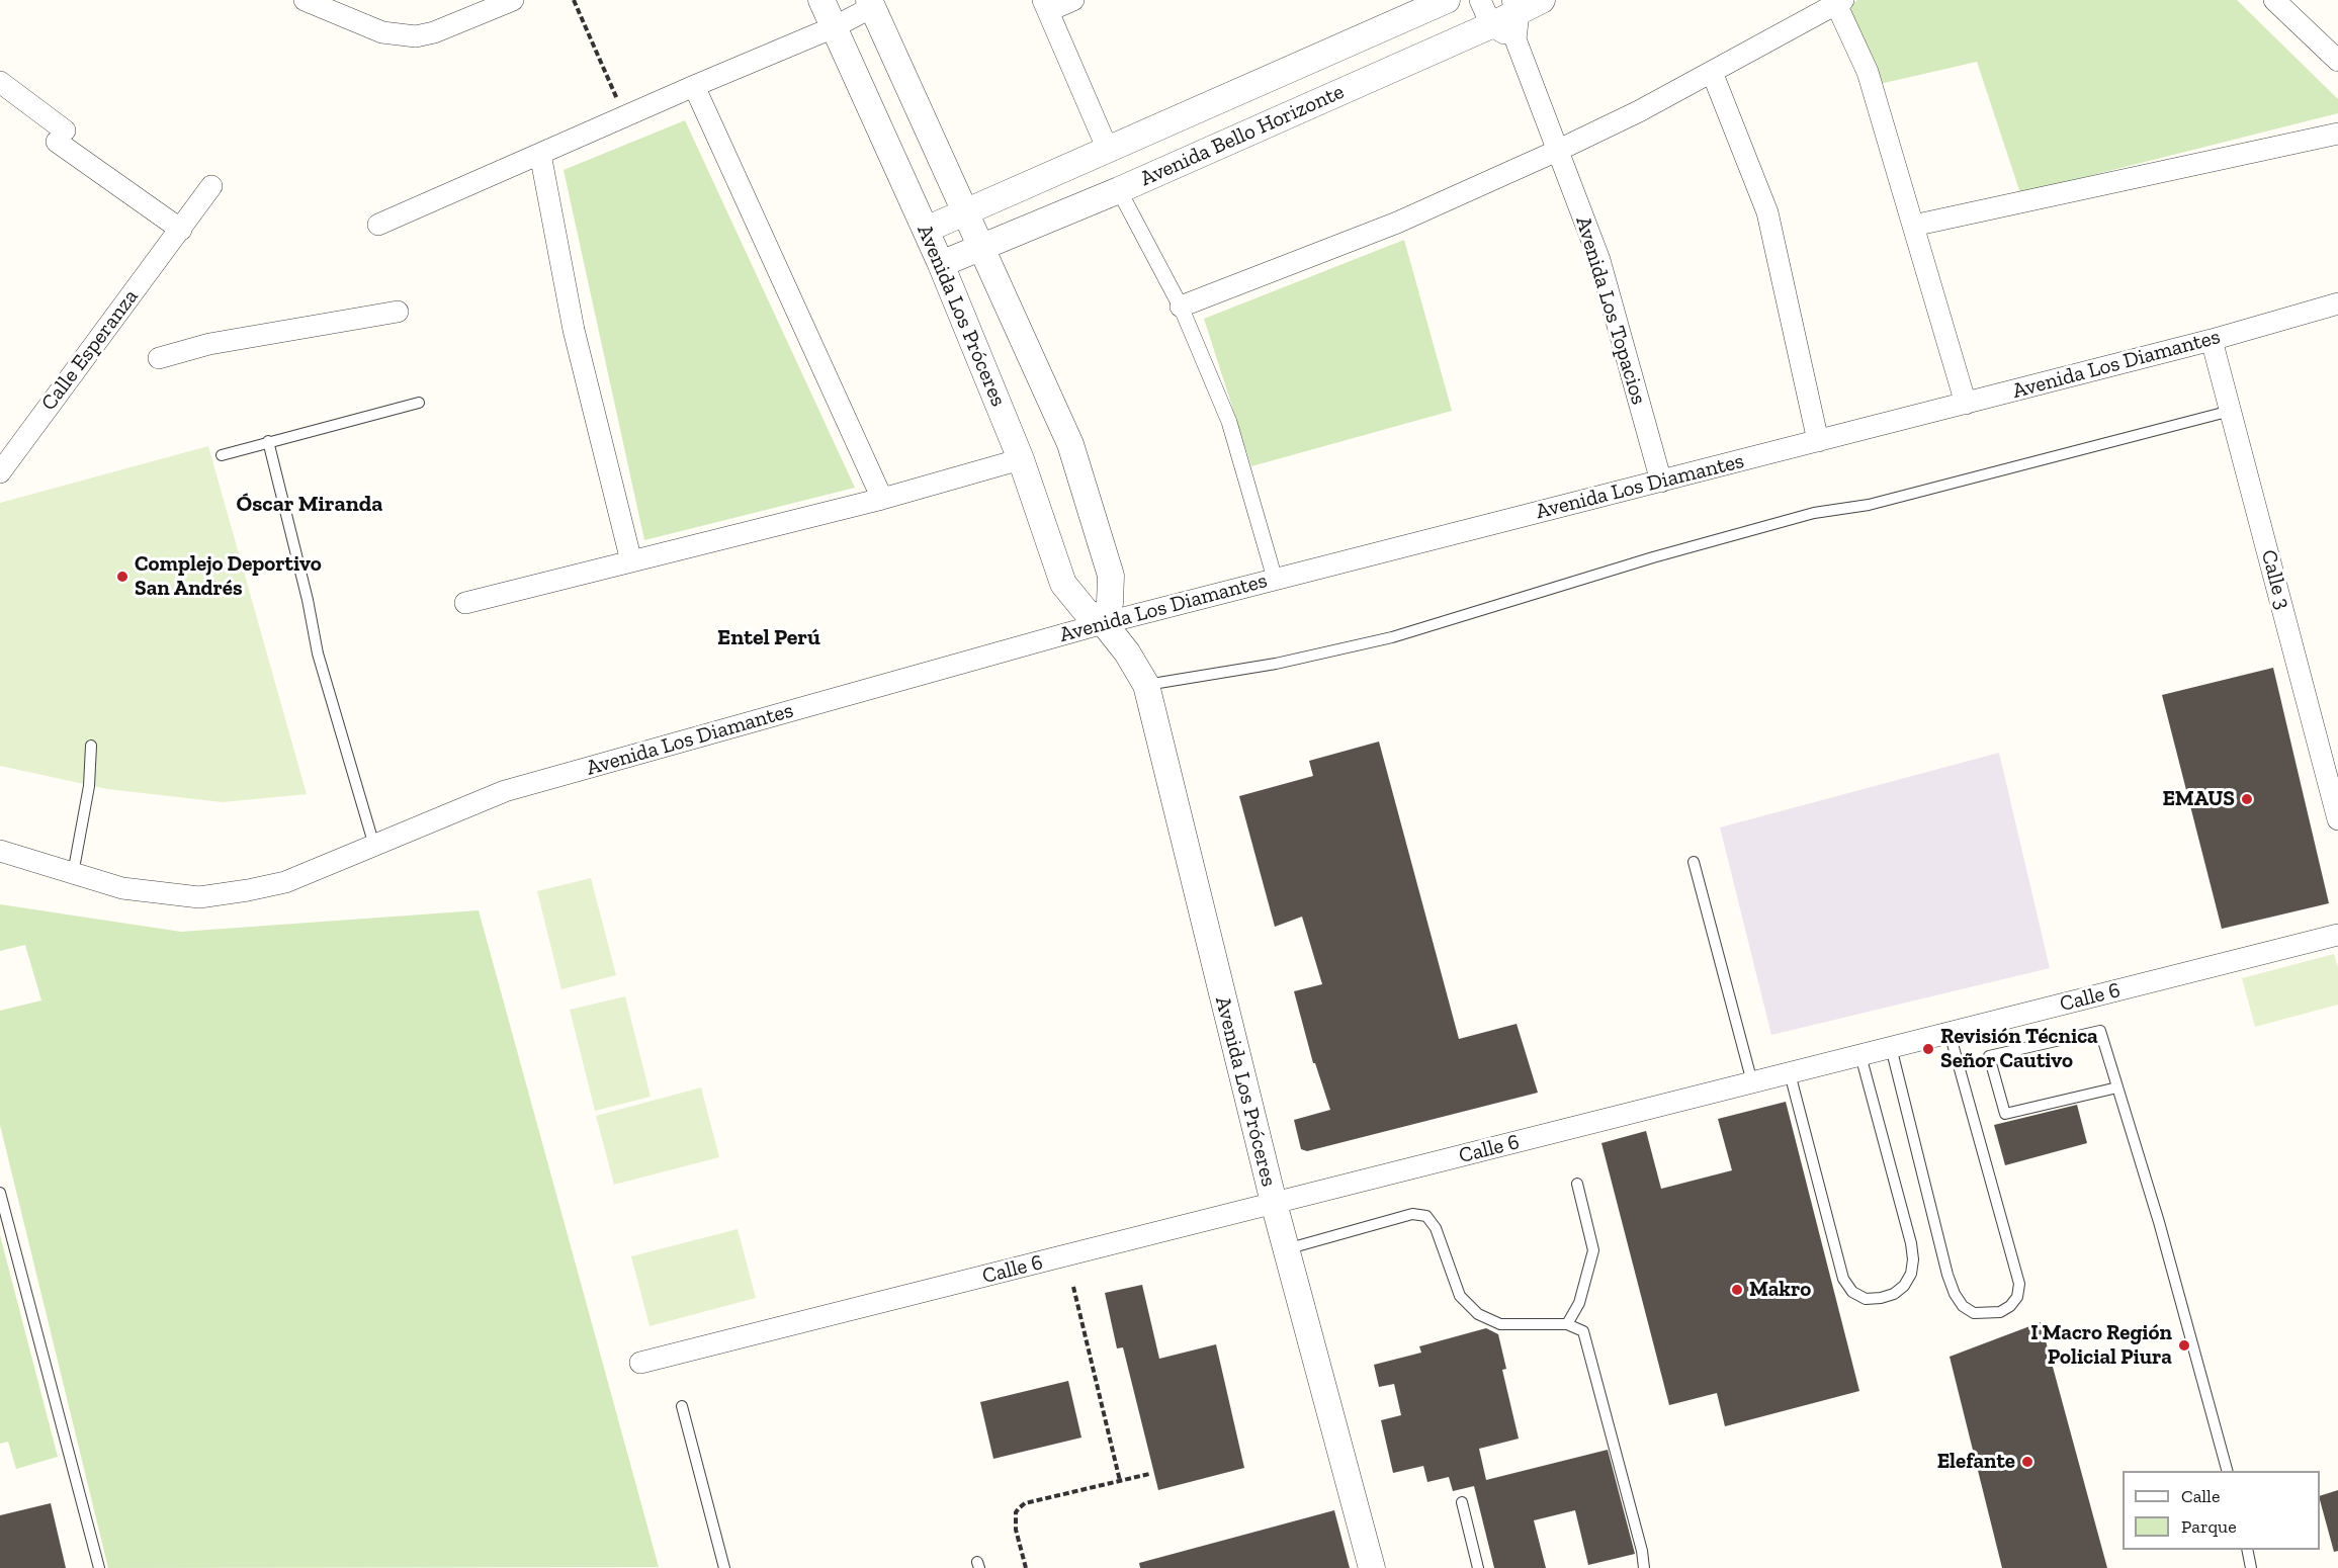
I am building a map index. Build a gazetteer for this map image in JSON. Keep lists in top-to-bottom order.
{
  "streets": {
    "street": [
      "Avenida Bello Horizonte",
      "Avenida Los Topacios",
      "Avenida Los Próceres",
      "Calle Esperanza",
      "Avenida Los Diamantes",
      "Calle 3",
      "Calle 6"
    ]
  },
  "crossings": [
    ["Avenida Bello Horizonte", "Avenida Los Topacios"],
    ["Avenida Bello Horizonte", "Avenida Los Próceres"],
    ["Avenida Los Topacios", "Avenida Los Diamantes"],
    ["Avenida Los Próceres", "Avenida Los Diamantes"],
    ["Avenida Los Próceres", "Calle 6"],
    ["Avenida Los Diamantes", "Calle 3"]
  ],
  "districts": ["Óscar Miranda", "Entel Perú"],
  "places": [
    "Complejo Deportivo San Andrés",
    "EMAUS",
    "Revisión Técnica Señor Cautivo",
    "Makro",
    "I Macro Región Policial Piura",
    "Elefante"
  ],
  "legend": ["Calle", "Parque"]
}
